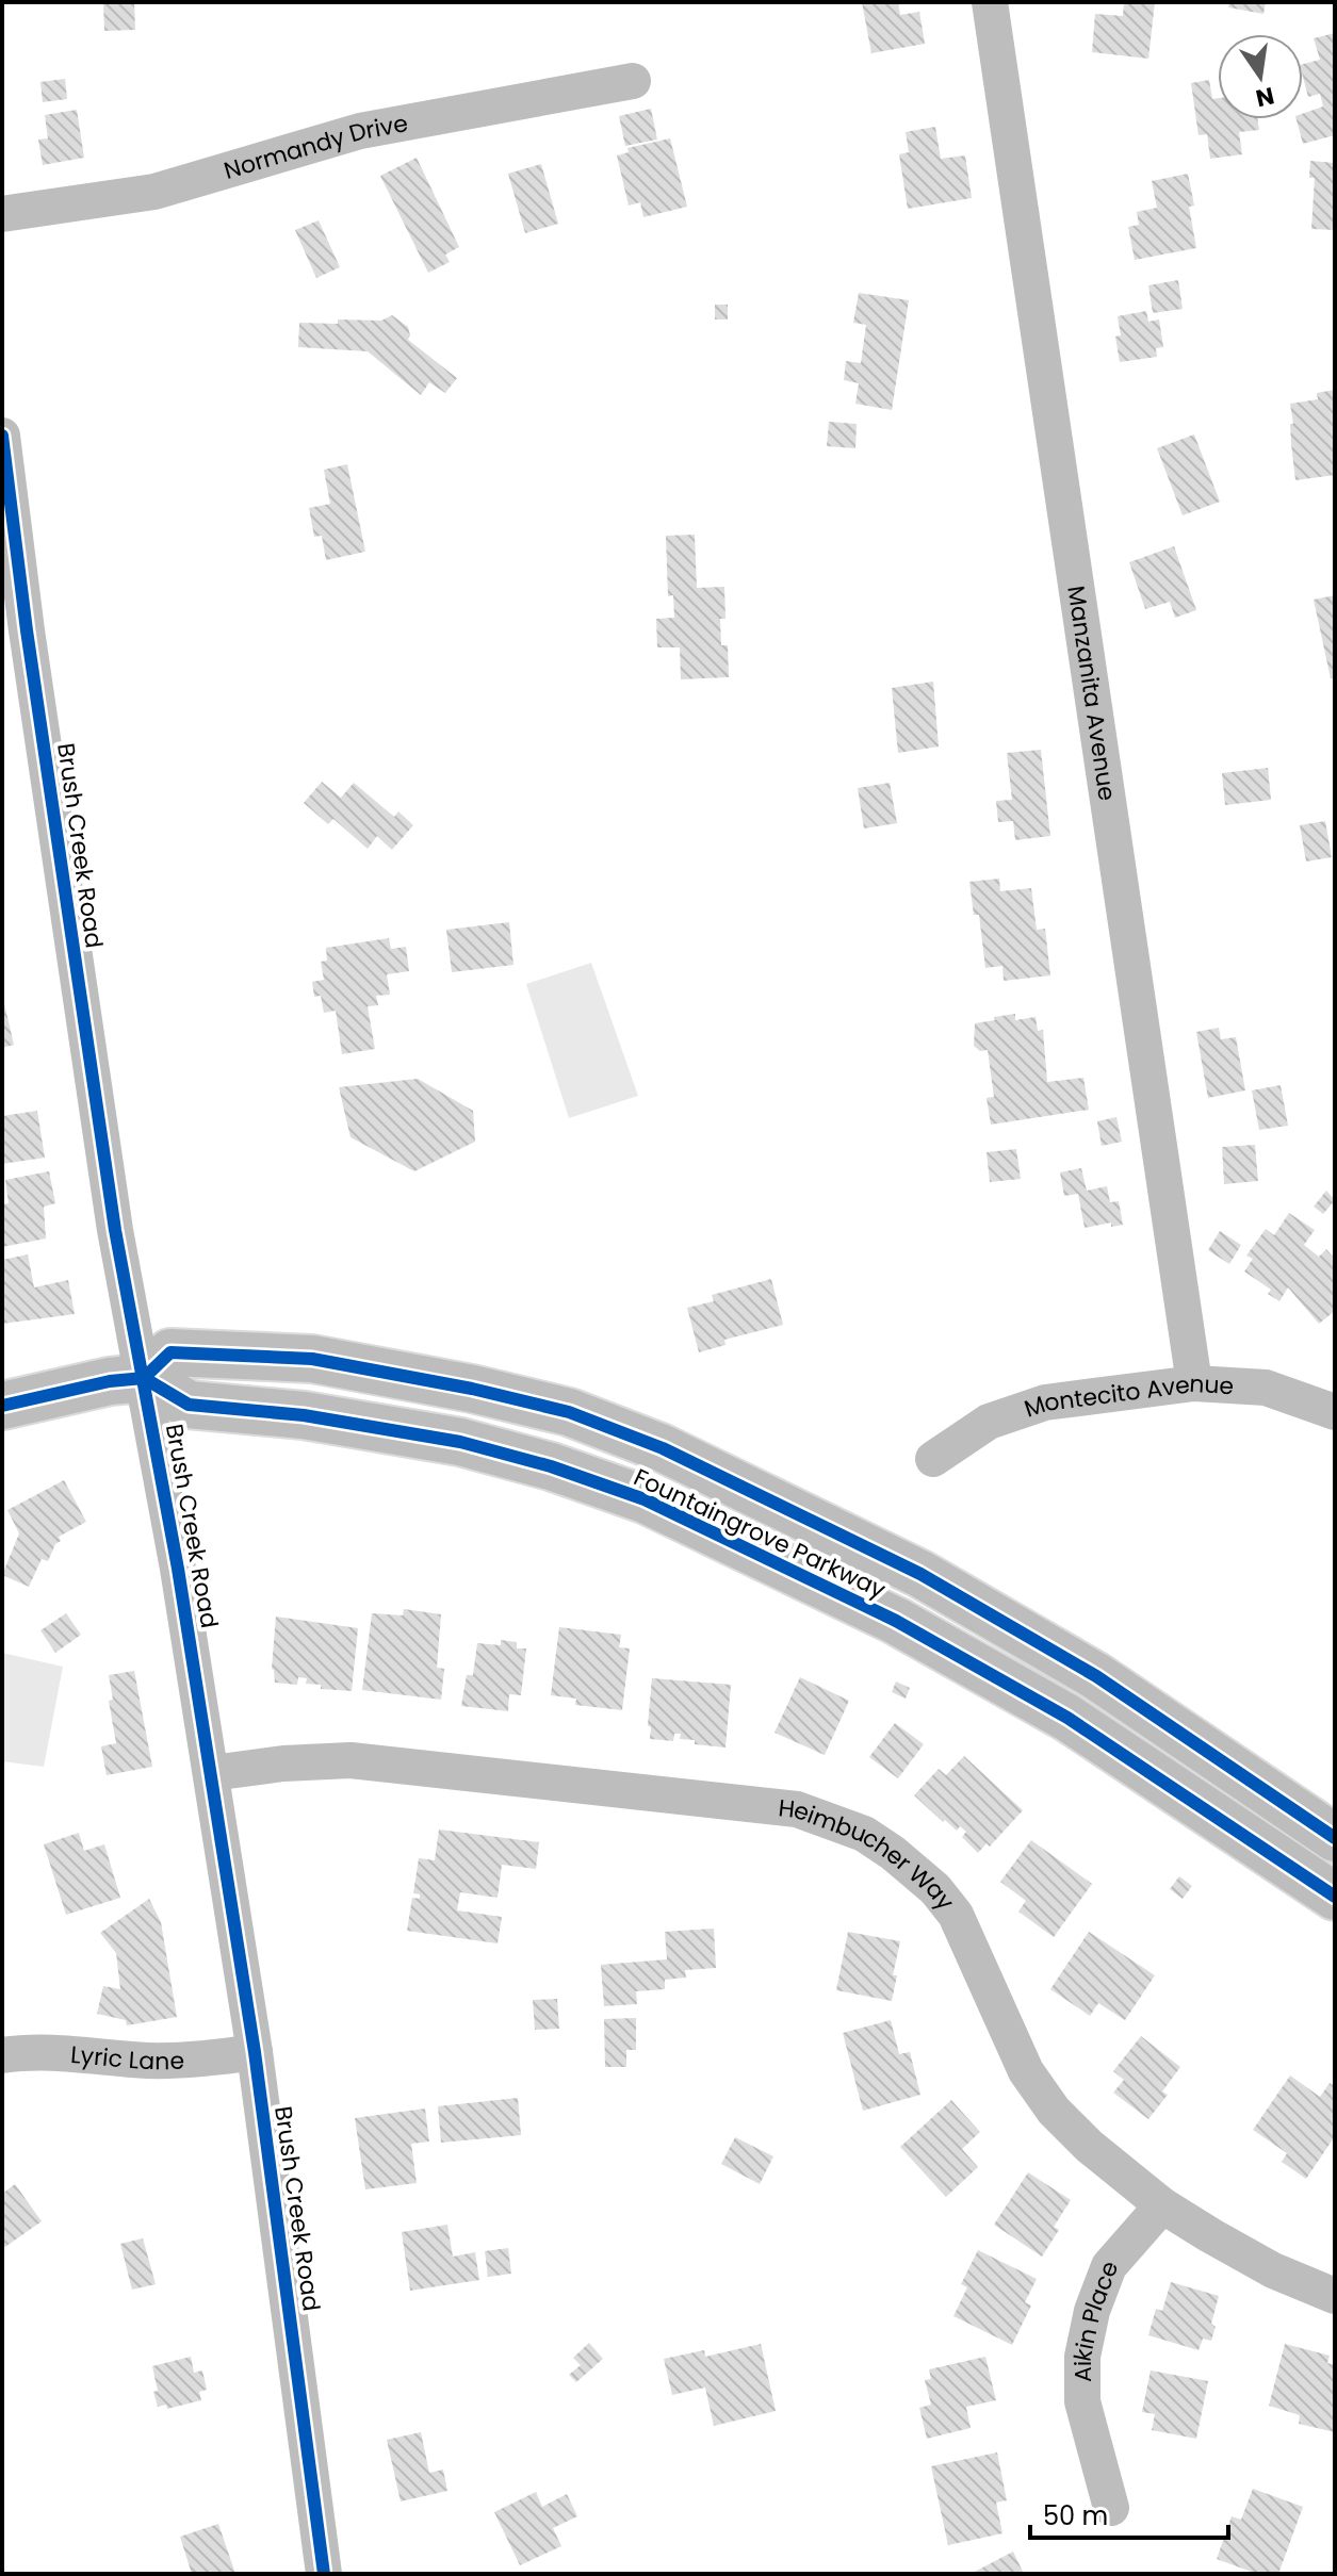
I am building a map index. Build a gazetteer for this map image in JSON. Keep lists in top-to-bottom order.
{
  "streets": {
    "main road": ["Fountaingrove Parkway"],
    "street": [
      "Normandy Drive",
      "Manzanita Avenue",
      "Brush Creek Road",
      "Montecito Avenue",
      "Heimbucher Way",
      "Lyric Lane",
      "Aikin Place"
    ]
  },
  "crossings": [
    ["Manzanita Avenue", "Montecito Avenue"],
    ["Brush Creek Road", "Fountaingrove Parkway"],
    ["Brush Creek Road", "Heimbucher Way"],
    ["Brush Creek Road", "Lyric Lane"],
    ["Heimbucher Way", "Aikin Place"]
  ],
  "scale_bar": "50 m",
  "north": "bottom"
}
